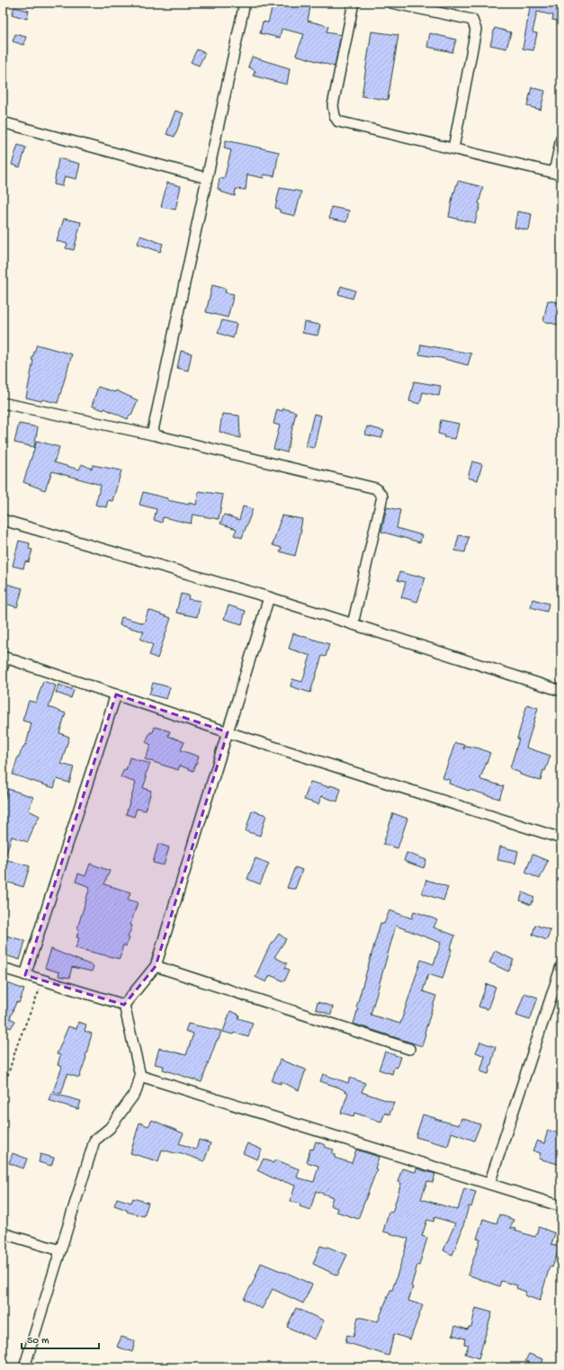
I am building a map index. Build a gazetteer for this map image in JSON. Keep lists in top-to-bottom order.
{
  "scale_bar": "50 m"
}
